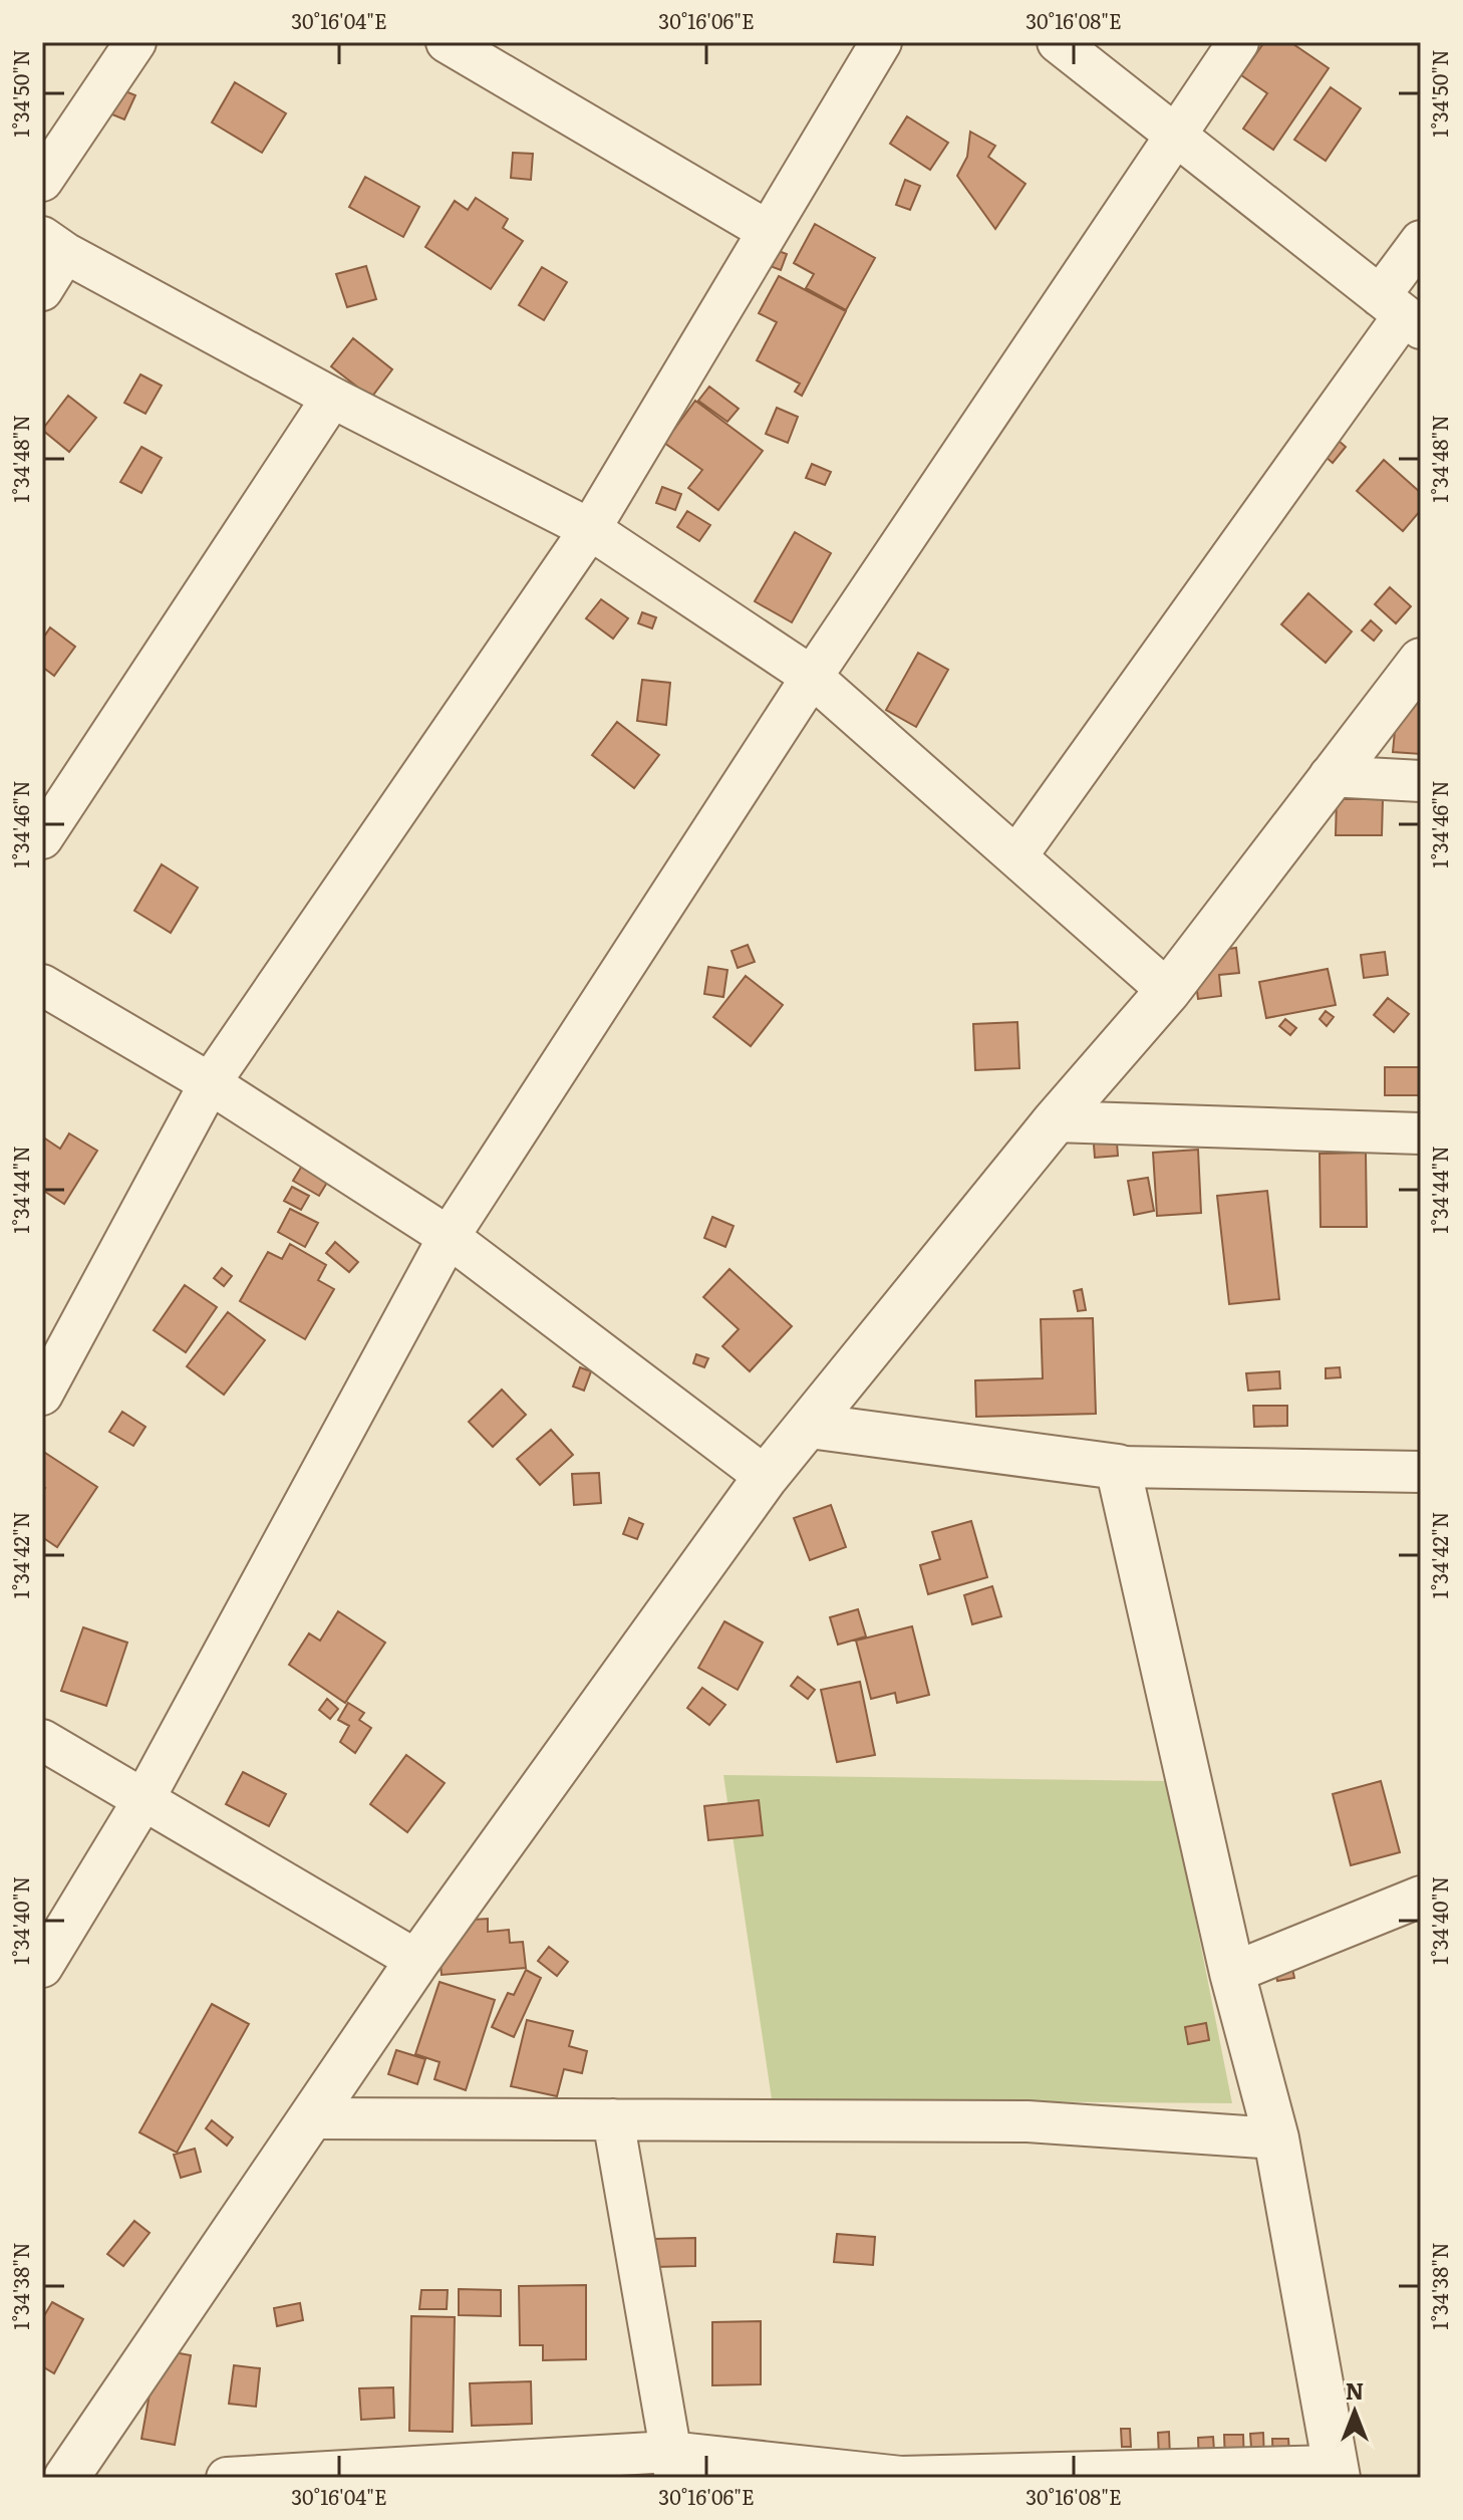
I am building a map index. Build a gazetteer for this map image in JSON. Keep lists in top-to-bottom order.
{
  "north": "top",
  "coordinates": [
    "30°16'04\"E",
    "30°16'06\"E",
    "30°16'08\"E",
    "1°34'50\"N",
    "1°34'48\"N",
    "1°34'46\"N",
    "1°34'44\"N",
    "1°34'42\"N",
    "1°34'40\"N",
    "1°34'38\"N"
  ]
}
